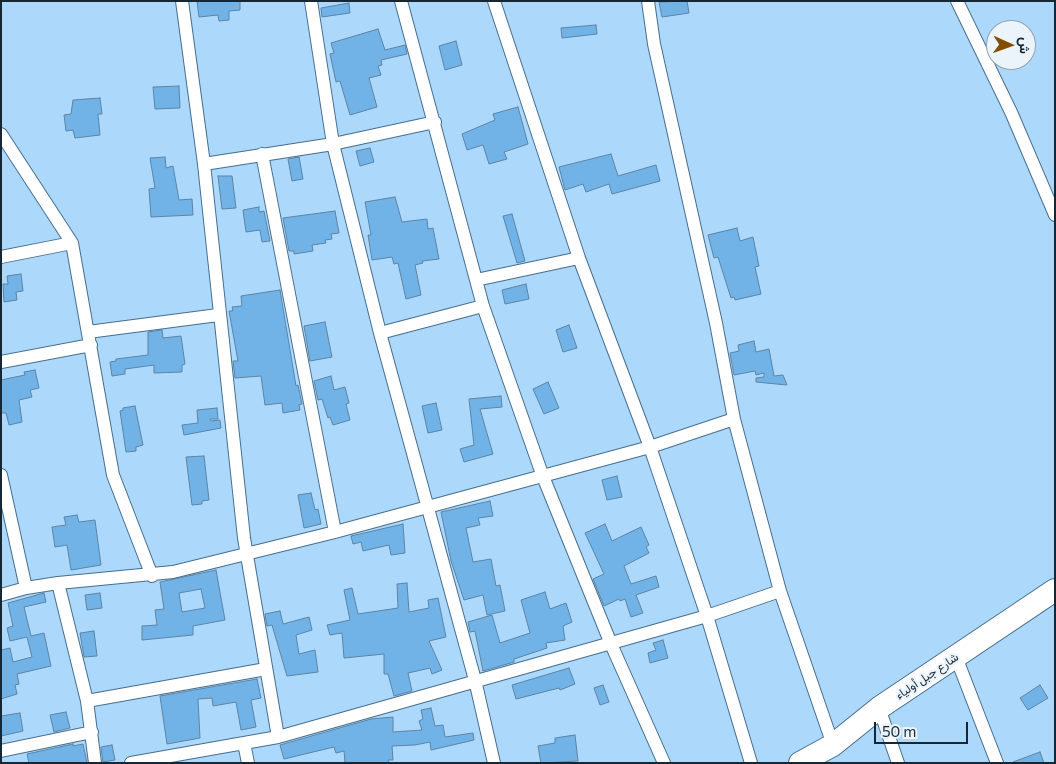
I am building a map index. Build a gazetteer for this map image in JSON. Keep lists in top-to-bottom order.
{
  "streets": {
    "highway": ["شارع جبل أولياء"]
  },
  "scale_bar": "50 m",
  "north": "right"
}
